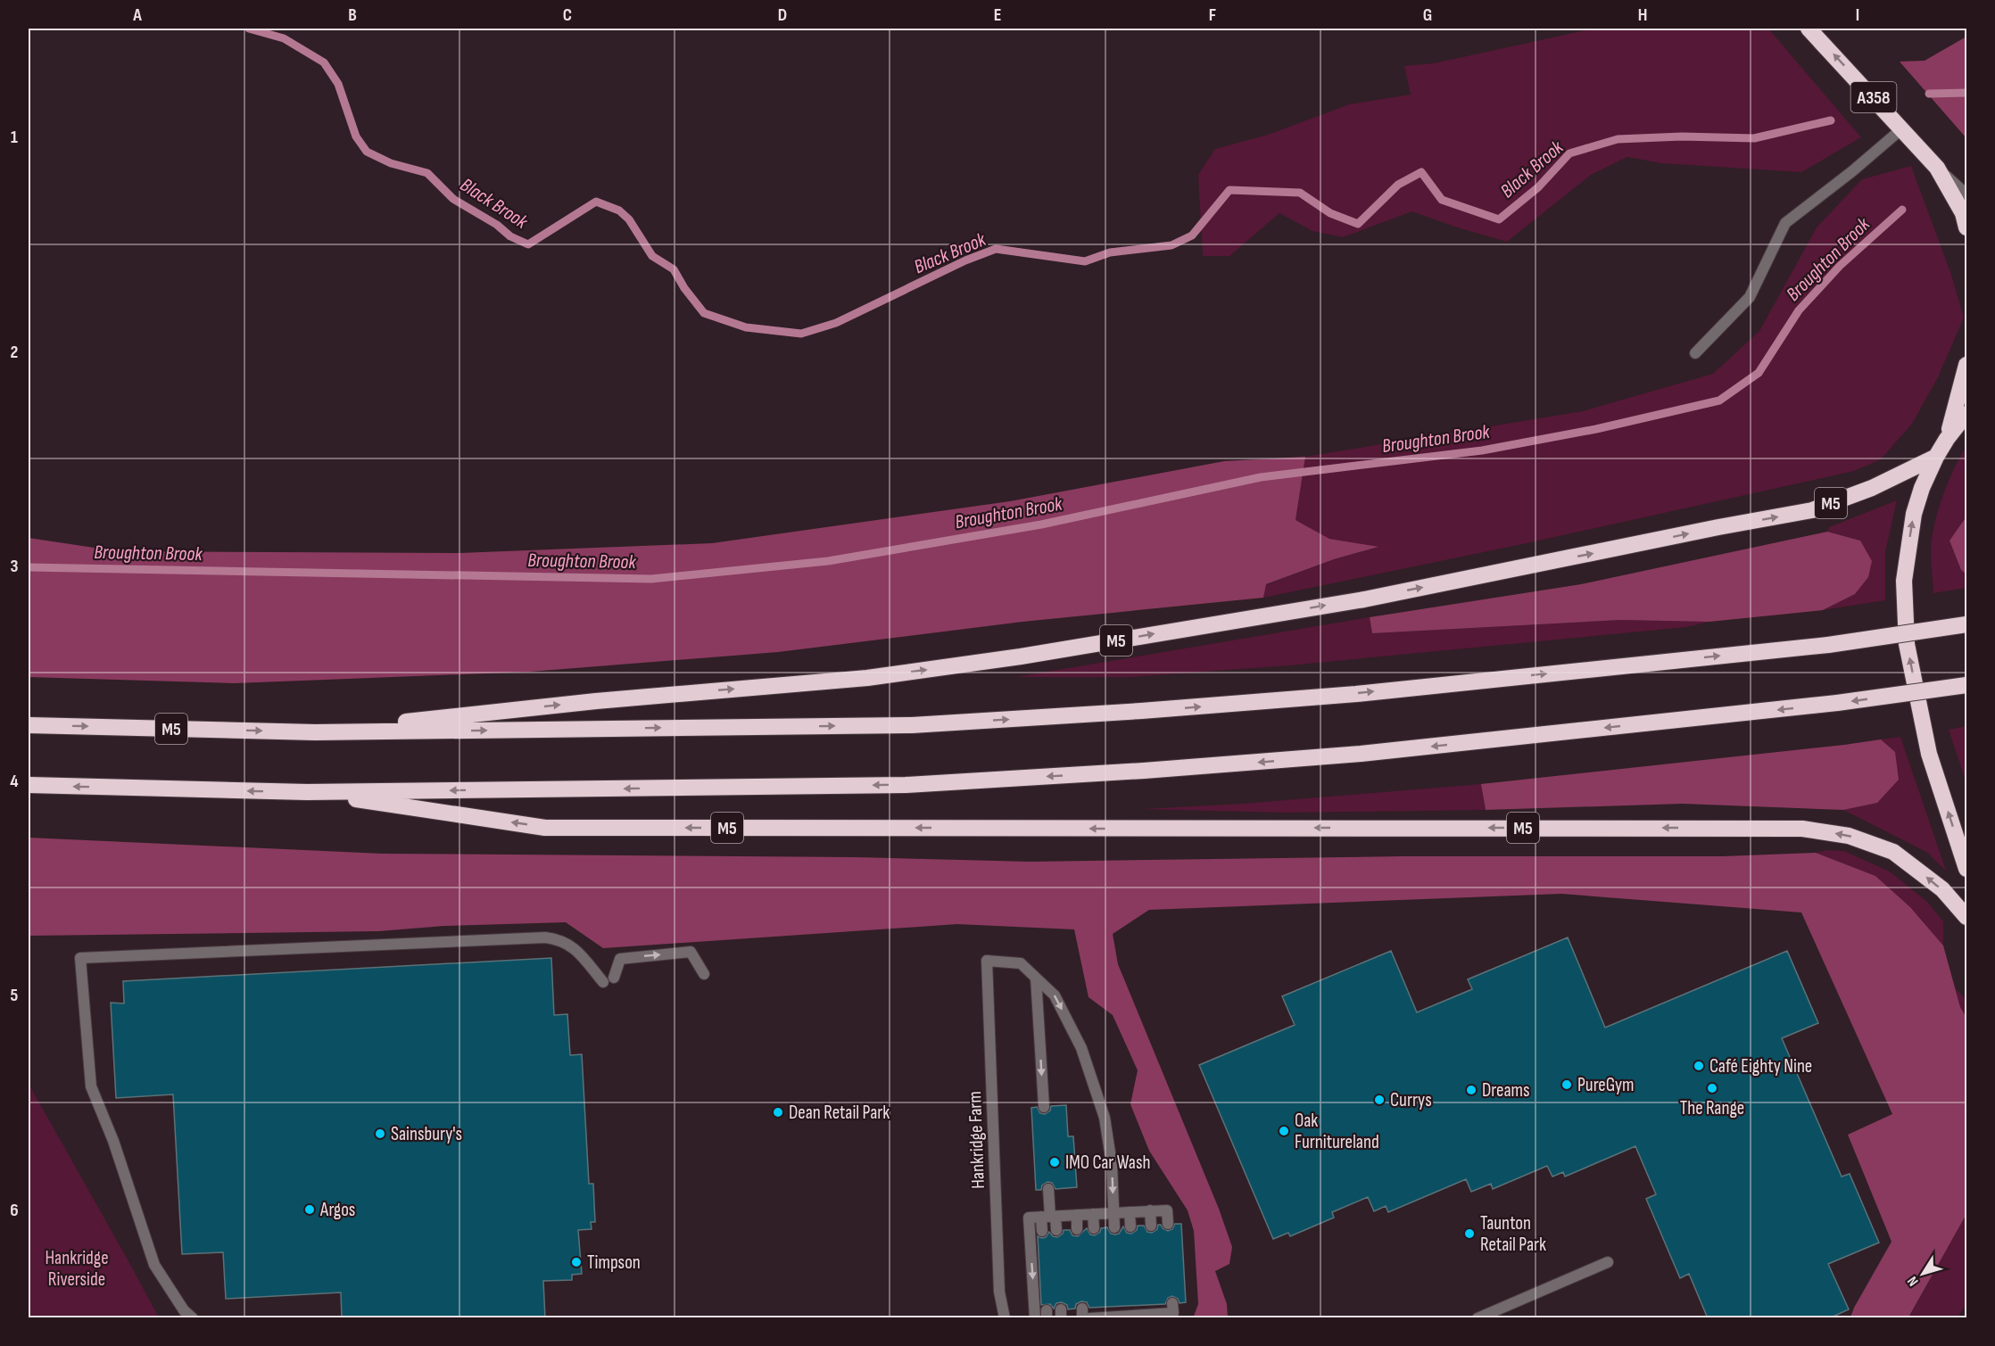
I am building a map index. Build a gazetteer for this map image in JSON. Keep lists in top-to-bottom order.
{
  "streets": {
    "highway": ["A358", "M5"],
    "street": ["Hankridge Farm"]
  },
  "water": ["Black Brook", "Broughton Brook"],
  "parks": ["Hankridge Riverside"],
  "places": [
    "Café Eighty Nine",
    "PureGym",
    "The Range",
    "Dreams",
    "Currys",
    "Dean Retail Park",
    "Oak Furnitureland",
    "Sainsbury's",
    "IMO Car Wash",
    "Argos",
    "Taunton Retail Park",
    "Timpson"
  ],
  "north": "bottom left",
  "grid": {
    "columns": [
      "A",
      "B",
      "C",
      "D",
      "E",
      "F",
      "G",
      "H",
      "I"
    ],
    "rows": [
      "1",
      "2",
      "3",
      "4",
      "5",
      "6"
    ]
  }
}
